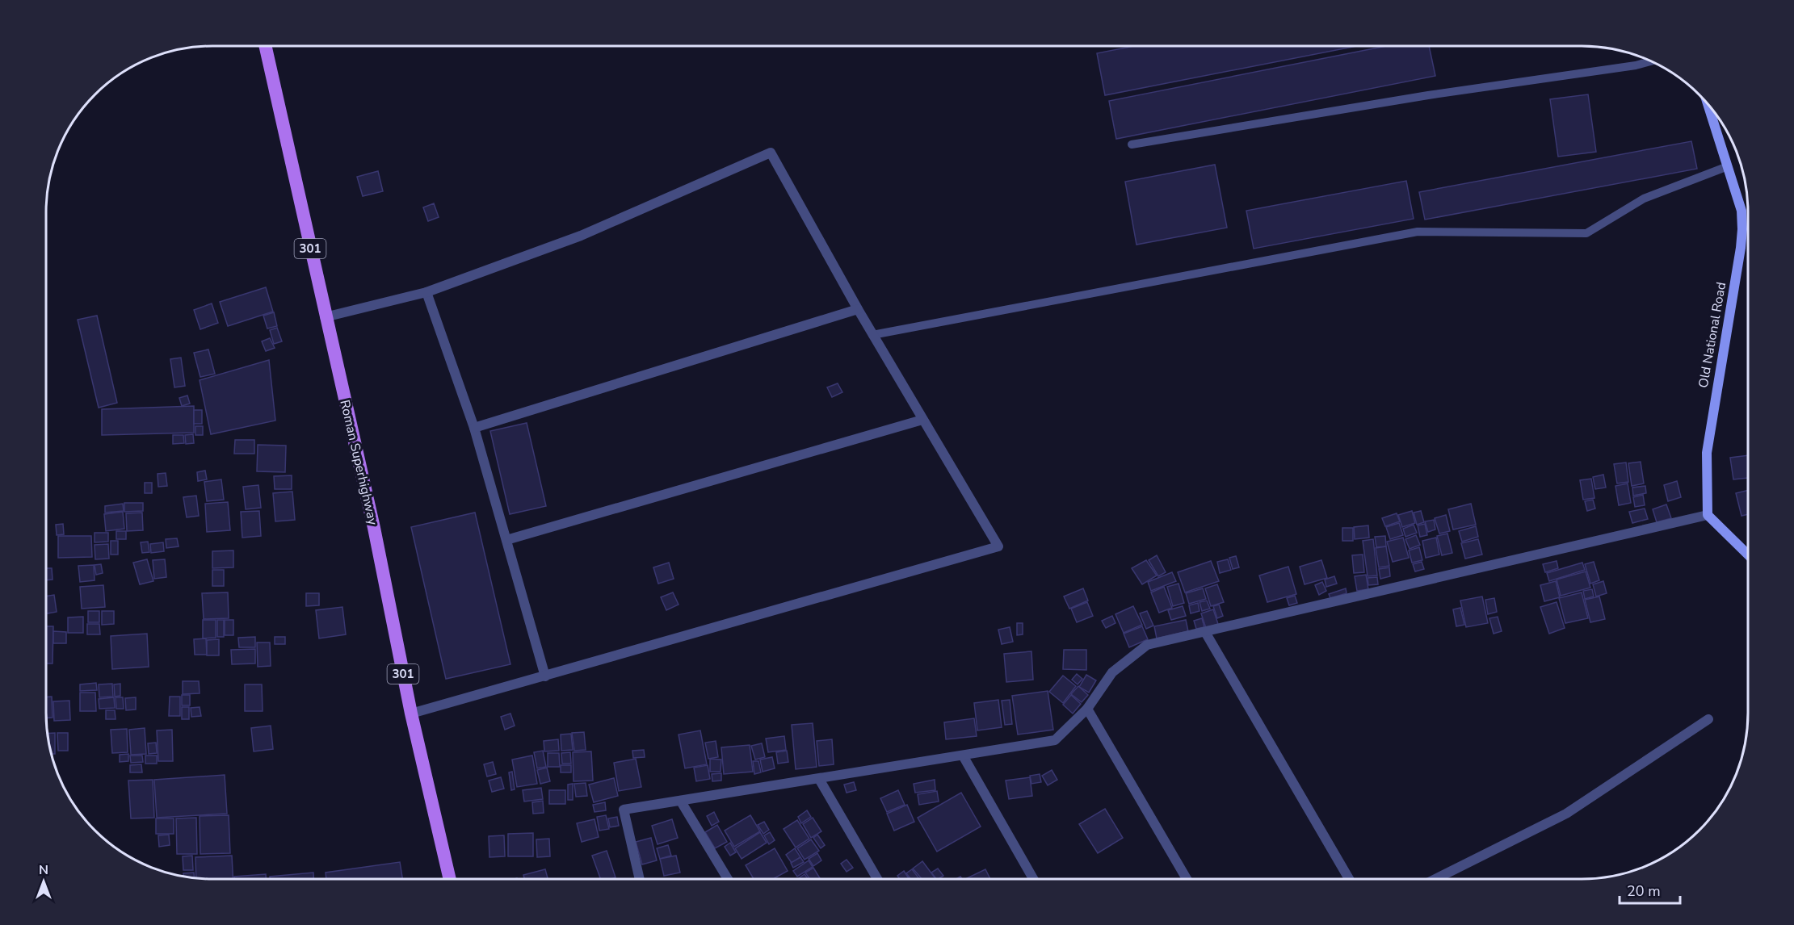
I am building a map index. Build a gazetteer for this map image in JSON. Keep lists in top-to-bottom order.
{
  "streets": {
    "main road": ["301", "Old National Road", "Roman Superhighway"]
  },
  "scale_bar": "20 m",
  "north": "top"
}
